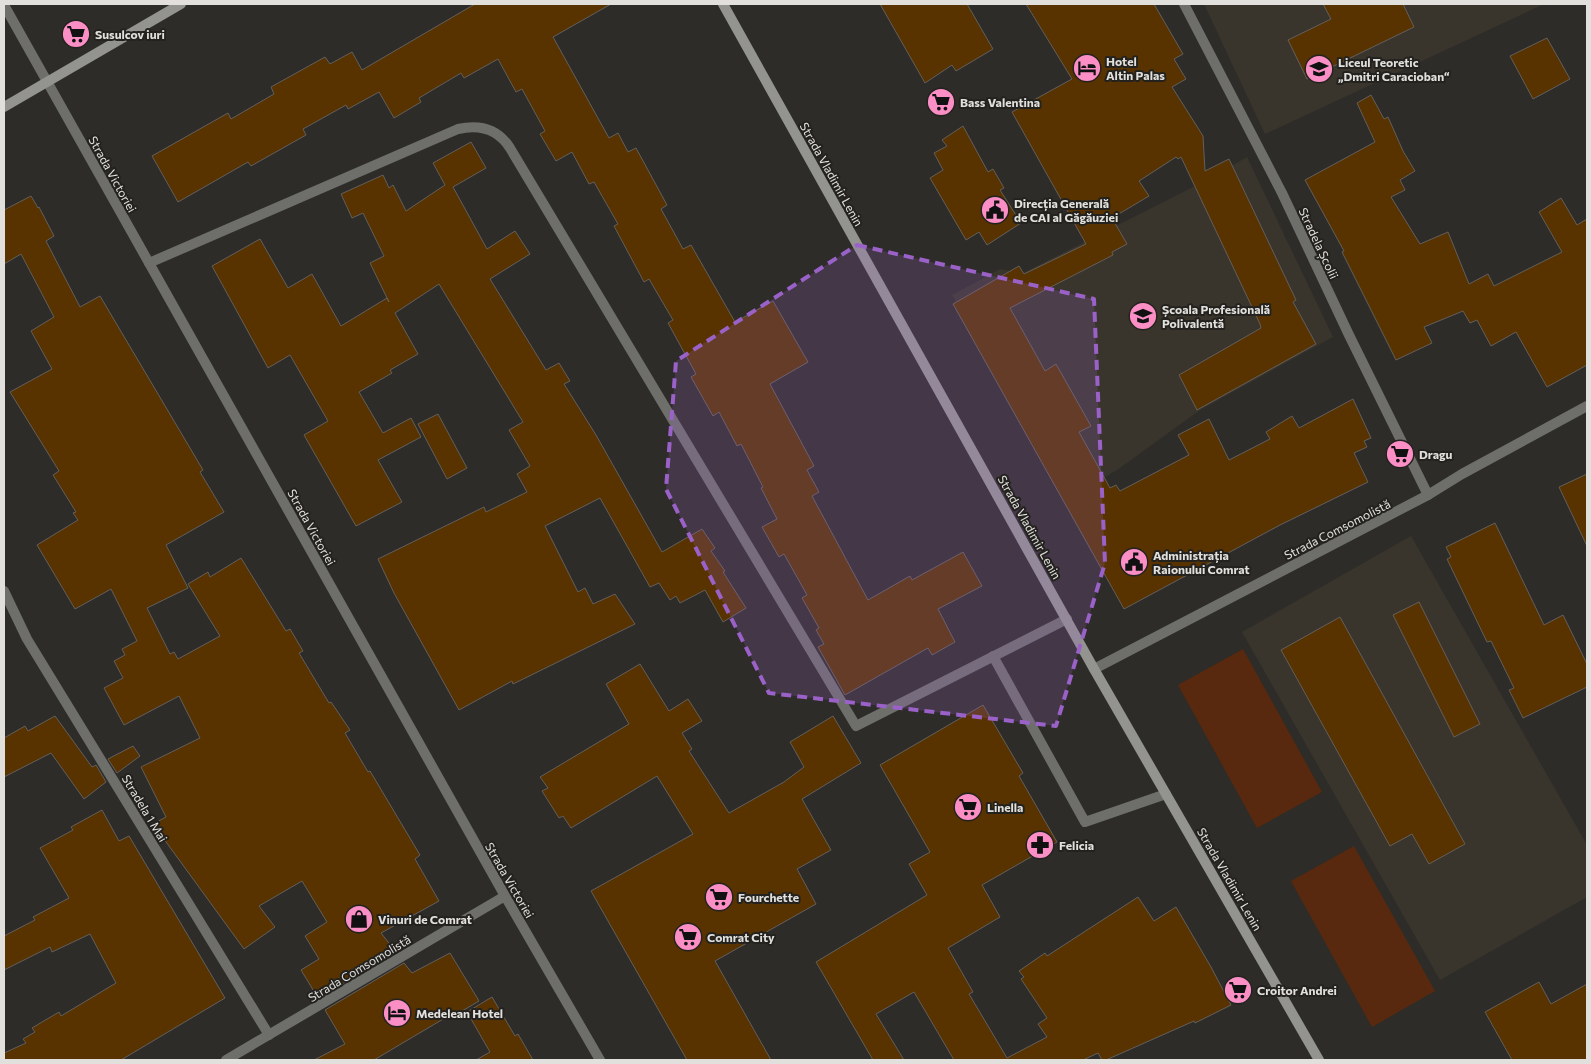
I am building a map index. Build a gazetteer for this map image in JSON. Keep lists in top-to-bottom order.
{
  "streets": {
    "main road": ["Strada Vladimir Lenin"],
    "street": [
      "Strada Victoriei",
      "Stradela Școlii",
      "Strada Comsomolistă",
      "Stradela 1 Mai"
    ]
  },
  "crossings": [
    ["Strada Victoriei", "Strada Comsomolistă"],
    ["Strada Vladimir Lenin", "Strada Comsomolistă"],
    ["Stradela Școlii", "Strada Comsomolistă"],
    ["Strada Comsomolistă", "Stradela 1 Mai"]
  ],
  "places": {
    "supermarket": [
      "Susulcov iuri",
      "Bass Valentina",
      "Dragu",
      "Linella",
      "Fourchette",
      "Comrat City",
      "Croitor Andrei"
    ],
    "hotel": ["Hotel Altin Palas", "Medelean Hotel"],
    "school or university": ["Liceul Teoretic „Dmitri Caracioban“", "Școala Profesională Polivalentă"],
    "public building": ["Direcția Generală de CAI al Găgăuziei", "Administrația Raionului Comrat"],
    "pharmacy": ["Felicia"],
    "shop": ["Vinuri de Comrat"]
  }
}
